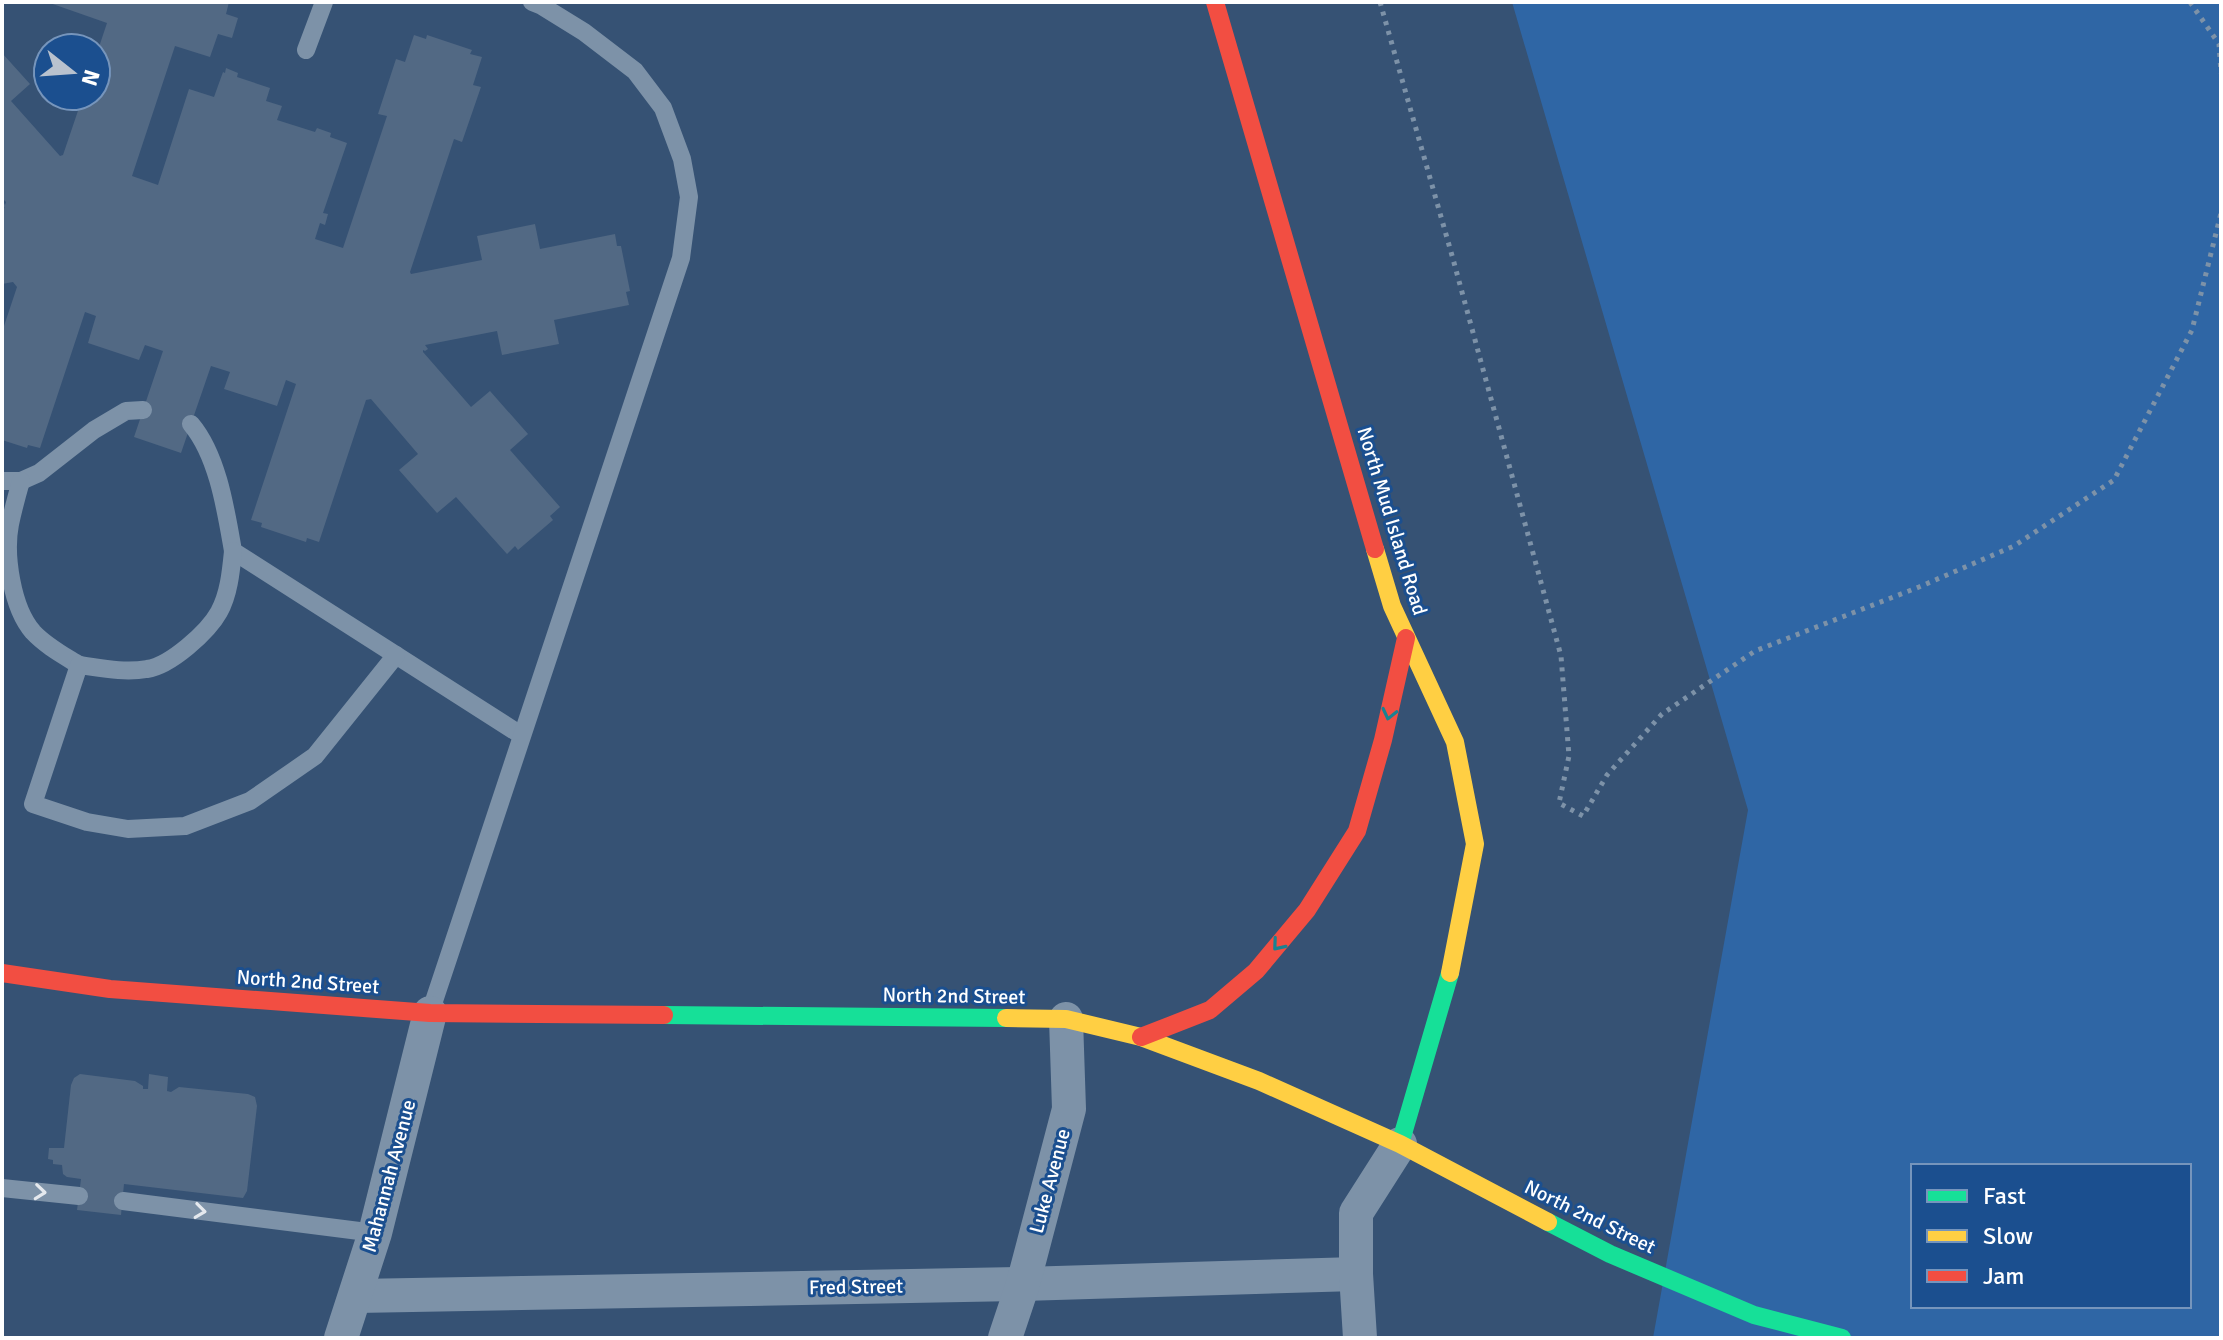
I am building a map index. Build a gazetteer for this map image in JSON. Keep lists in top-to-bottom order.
{
  "streets": {
    "main road": ["North Mud Island Road", "North 2nd Street"],
    "street": ["Mahannah Avenue", "Luke Avenue", "Fred Street"]
  },
  "crossings": [
    ["North Mud Island Road", "North 2nd Street"],
    ["North 2nd Street", "Mahannah Avenue"],
    ["North 2nd Street", "Luke Avenue"],
    ["Mahannah Avenue", "Fred Street"],
    ["Luke Avenue", "Fred Street"]
  ],
  "legend": ["Fast", "Slow", "Jam"],
  "north": "right"
}
